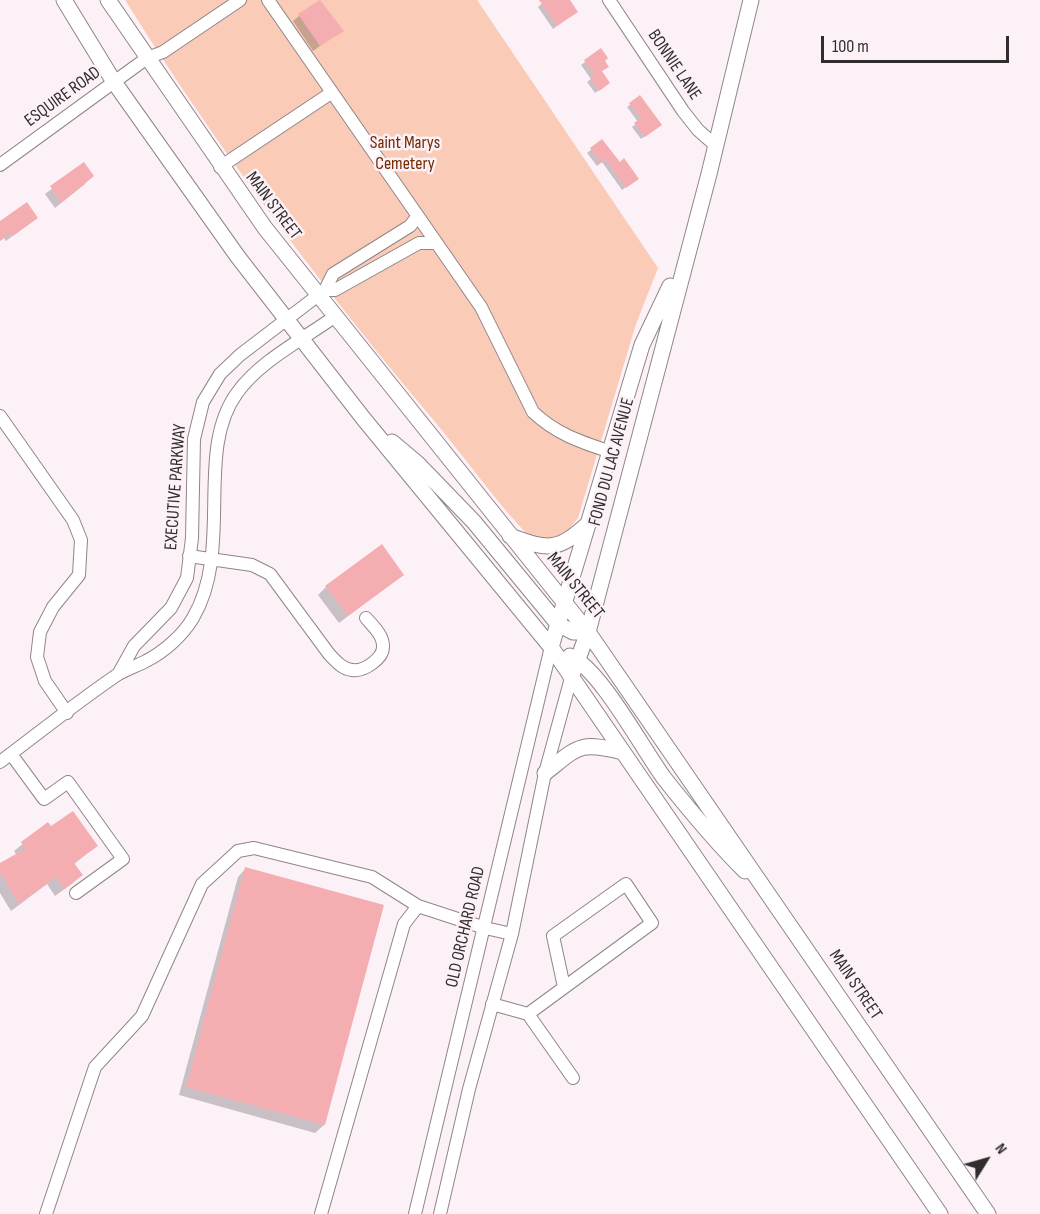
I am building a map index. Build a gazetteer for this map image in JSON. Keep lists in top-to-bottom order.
{
  "streets": {
    "main road": ["MAIN STREET", "FOND DU LAC AVENUE"],
    "street": [
      "BONNIE LANE",
      "ESQUIRE ROAD",
      "EXECUTIVE PARKWAY",
      "OLD ORCHARD ROAD"
    ]
  },
  "crossings": [
    ["BONNIE LANE", "FOND DU LAC AVENUE"],
    ["ESQUIRE ROAD", "MAIN STREET"],
    ["MAIN STREET", "FOND DU LAC AVENUE"],
    ["MAIN STREET", "EXECUTIVE PARKWAY"],
    ["FOND DU LAC AVENUE", "OLD ORCHARD ROAD"]
  ],
  "parks": ["Saint Marys Cemetery"],
  "scale_bar": "100 m",
  "north": "top right"
}
